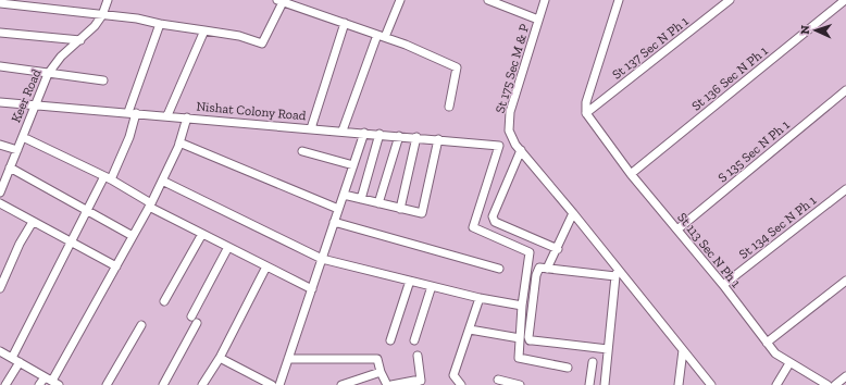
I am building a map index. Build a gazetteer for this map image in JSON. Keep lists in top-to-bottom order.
{
  "streets": {
    "street": [
      "St 137 Sec N Ph 1",
      "St 175 Sec M & P",
      "St 136 Sec N Ph 1",
      "Keer Road",
      "Nishat Colony Road",
      "S 135 Sec N Ph 1",
      "St 134 Sec N Ph 1",
      "St 113 Sec N Ph 1"
    ]
  },
  "crossings": [
    ["St 137 Sec N Ph 1", "St 113 Sec N Ph 1"],
    ["St 136 Sec N Ph 1", "St 113 Sec N Ph 1"],
    ["Keer Road", "Nishat Colony Road"],
    ["S 135 Sec N Ph 1", "St 113 Sec N Ph 1"],
    ["St 134 Sec N Ph 1", "St 113 Sec N Ph 1"]
  ],
  "north": "left"
}
